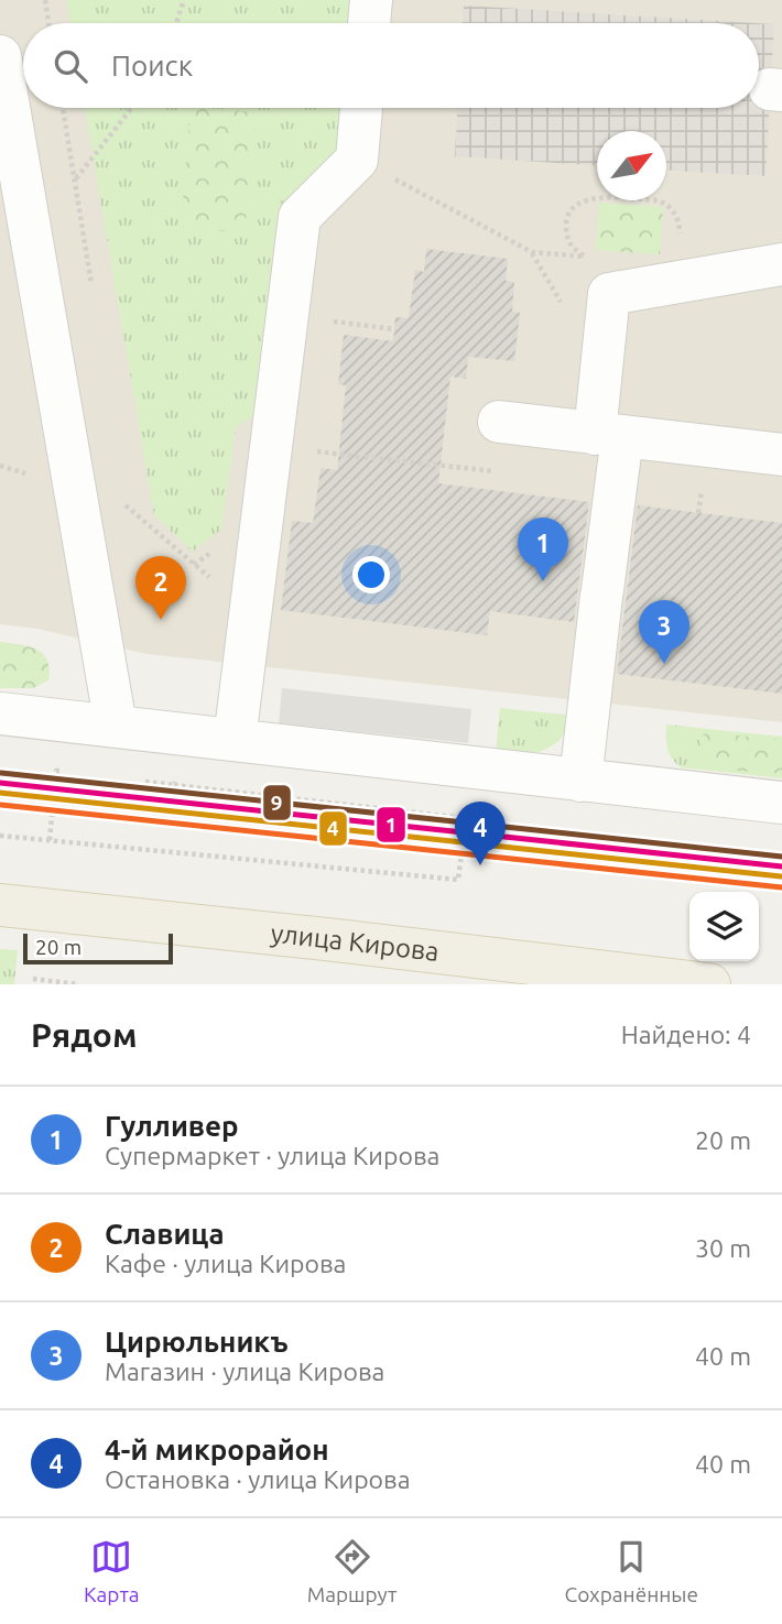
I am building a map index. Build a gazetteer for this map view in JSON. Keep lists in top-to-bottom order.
{
  "streets": {
    "main road": ["улица Кирова"]
  },
  "lines": ["transit line 9", "transit line 1", "tram line 4"],
  "scale_bar": "20 m",
  "north": "top right",
  "page": {
    "search": "Поиск",
    "pins": [
      "1",
      "2",
      "3",
      "4"
    ],
    "scale": "20 m",
    "heading": ["Рядом", "Найдено: 4"],
    "list": [
      {
        "mark": "1",
        "name": "Гулливер",
        "note": "Супермаркет · улица Кирова",
        "value": "20 m"
      },
      {
        "mark": "2",
        "name": "Славица",
        "note": "Кафе · улица Кирова",
        "value": "30 m"
      },
      {
        "mark": "3",
        "name": "Цирюльникъ",
        "note": "Магазин · улица Кирова",
        "value": "40 m"
      },
      {
        "mark": "4",
        "name": "4-й микрорайон",
        "note": "Остановка · улица Кирова",
        "value": "40 m"
      }
    ],
    "nav": ["Карта", "Маршрут", "Сохранённые"]
  }
}
